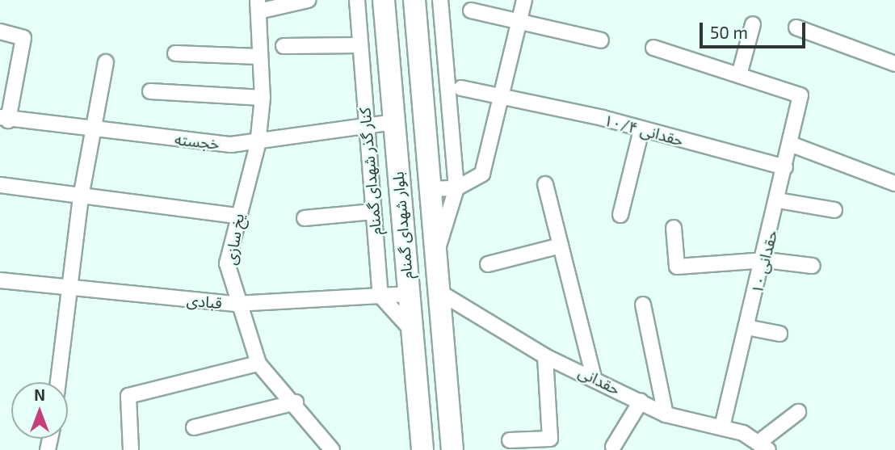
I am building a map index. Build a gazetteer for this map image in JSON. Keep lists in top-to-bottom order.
{
  "streets": {
    "highway": ["بلوار شهدای گمنام"],
    "street": [
      "حقدانی ۱۰/۴",
      "خجسته",
      "کنار گذر شهدای گمنام",
      "یخ سازی",
      "حقدانی ۱۰",
      "قبادی",
      "حقدانی"
    ]
  },
  "crossings": [
    ["حقدانی ۱۰/۴", "حقدانی ۱۰"],
    ["خجسته", "کنار گذر شهدای گمنام"],
    ["خجسته", "بلوار شهدای گمنام"],
    ["خجسته", "یخ سازی"],
    ["کنار گذر شهدای گمنام", "قبادی"],
    ["بلوار شهدای گمنام", "قبادی"],
    ["بلوار شهدای گمنام", "حقدانی"],
    ["یخ سازی", "قبادی"],
    ["حقدانی ۱۰", "حقدانی"]
  ],
  "scale_bar": "50 m",
  "north": "top"
}
